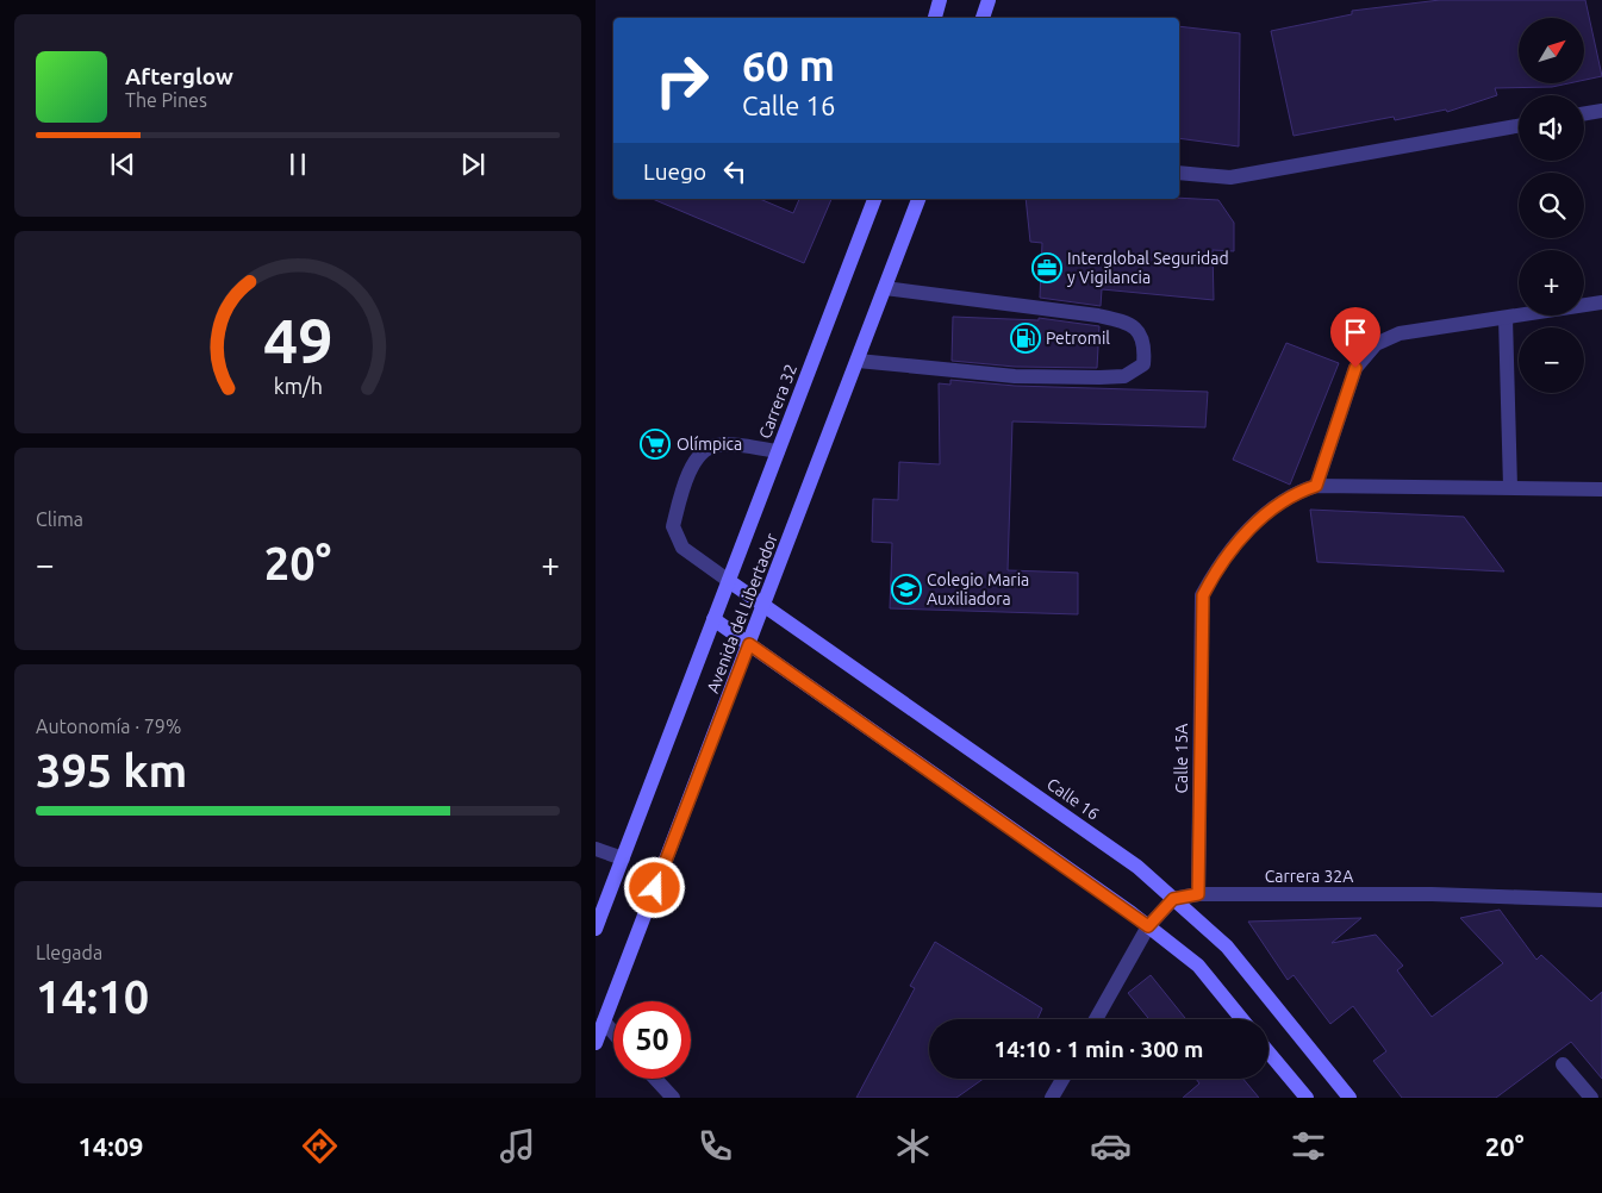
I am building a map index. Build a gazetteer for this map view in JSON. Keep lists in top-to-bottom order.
{
  "streets": {
    "main road": ["Carrera 32", "Avenida del Libertador", "Calle 16"],
    "street": ["Calle 15A", "Carrera 32A"]
  },
  "crossings": [
    ["Carrera 32", "Avenida del Libertador"],
    ["Carrera 32", "Calle 16"],
    ["Avenida del Libertador", "Calle 16"],
    ["Calle 15A", "Carrera 32A"],
    ["Calle 16", "Carrera 32A"]
  ],
  "places": {
    "office": ["Interglobal Seguridad y Vigilancia"],
    "fuel station": ["Petromil"],
    "supermarket": ["Olímpica"],
    "school or university": ["Colegio Maria Auxiliadora"]
  },
  "north": "top right",
  "page": {
    "map_buttons": ["+", "−"],
    "turn": ["60 m", "Calle 16"],
    "song": ["Afterglow", "The Pines"],
    "then": "Luego",
    "tile": [
      "Clima",
      ["Autonomía · 79%", "395 km"],
      ["Llegada", "14:10"]
    ],
    "heat": ["−", "20°", "+"],
    "limit": "50",
    "trip": "14:10 · 1 min · 300 m",
    "tabs": ["14:09", "20°"],
    "gauge": ["49", "km/h"]
  }
}
